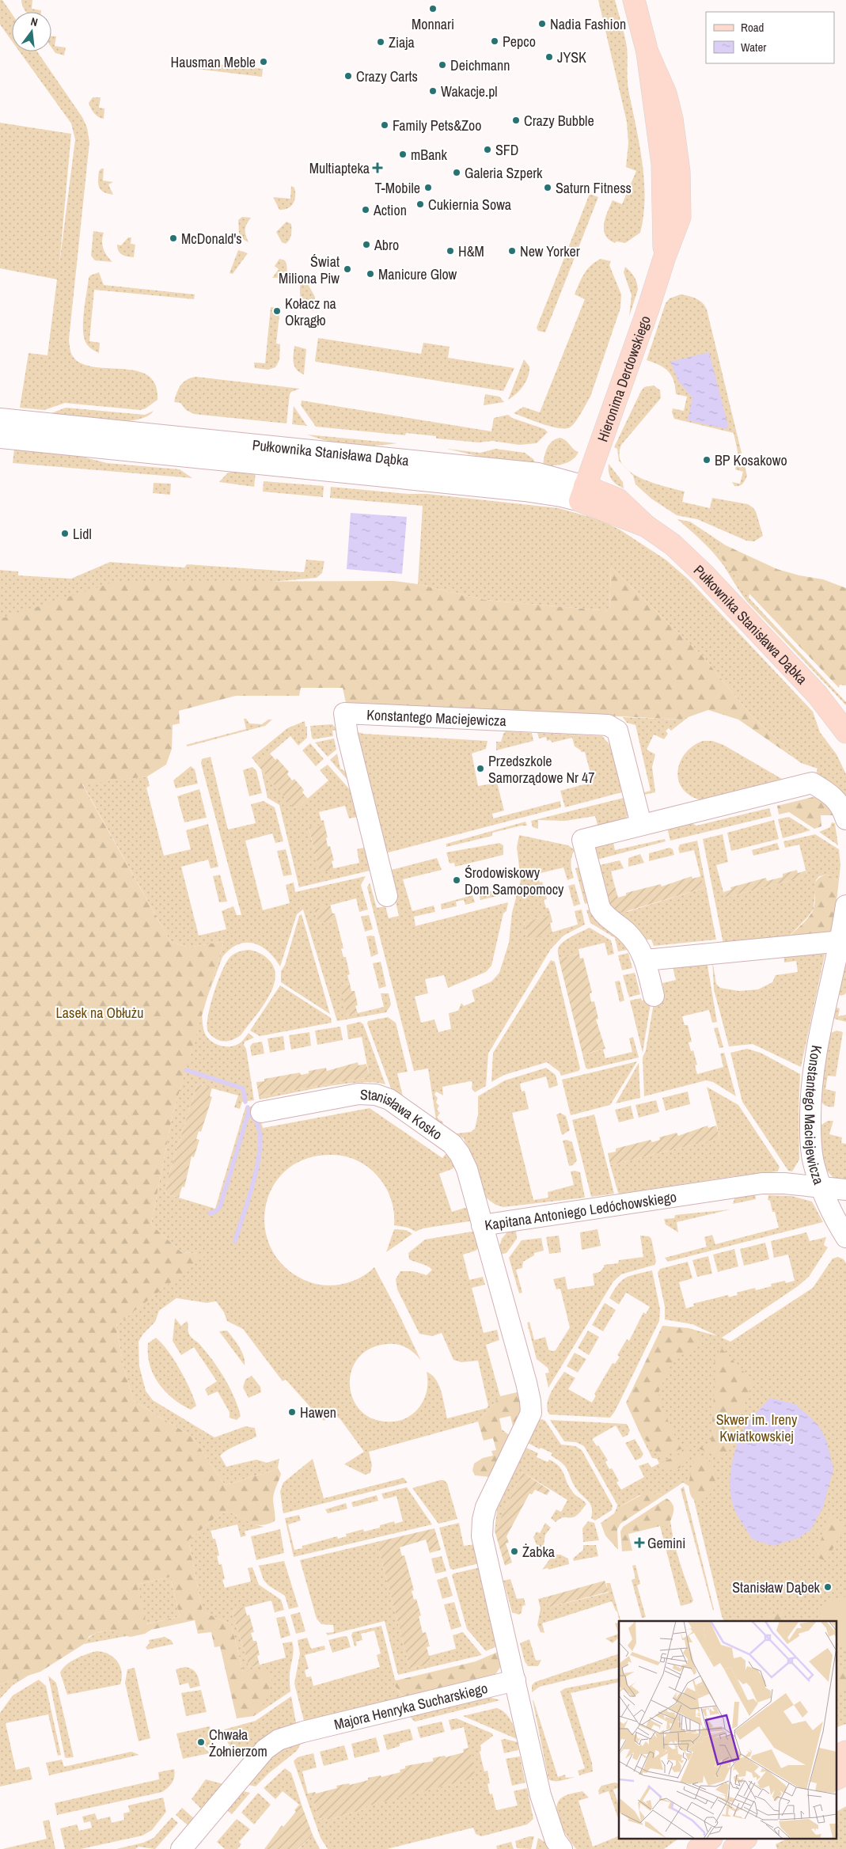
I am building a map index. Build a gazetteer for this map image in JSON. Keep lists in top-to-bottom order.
{
  "streets": {
    "main road": ["Hieronima Derdowskiego", "Pułkownika Stanisława Dąbka"],
    "street": [
      "Konstantego Maciejewicza",
      "Stanisława Kosko",
      "Kapitana Antoniego Ledóchowskiego",
      "Majora Henryka Sucharskiego"
    ]
  },
  "crossings": [
    ["Hieronima Derdowskiego", "Pułkownika Stanisława Dąbka"],
    ["Konstantego Maciejewicza", "Kapitana Antoniego Ledóchowskiego"],
    ["Stanisława Kosko", "Kapitana Antoniego Ledóchowskiego"],
    ["Kapitana Antoniego Ledóchowskiego", "Majora Henryka Sucharskiego"]
  ],
  "parks": ["Lasek na Obłużu", "Skwer im. Ireny Kwiatkowskiej"],
  "places": {
    "other": [
      "Monnari",
      "Nadia Fashion",
      "Pepco",
      "Ziaja",
      "JYSK",
      "Hausman Meble",
      "Deichmann",
      "Crazy Carts",
      "Wakacje.pl",
      "Crazy Bubble",
      "Family Pets&Zoo",
      "SFD",
      "mBank",
      "Galeria Szperk",
      "T-Mobile",
      "Saturn Fitness",
      "Cukiernia Sowa",
      "Action",
      "McDonald's",
      "Abro",
      "H&M",
      "New Yorker",
      "Świat Miliona Piw",
      "Manicure Glow",
      "Kołacz na Okrągło",
      "BP Kosakowo",
      "Lidl",
      "Przedszkole Samorządowe Nr 47",
      "Środowiskowy Dom Samopomocy",
      "Hawen",
      "Żabka",
      "Stanisław Dąbek",
      "Chwała Żołnierzom"
    ],
    "health": ["Multiapteka", "Gemini"]
  },
  "legend": ["Road", "Water"],
  "north": "top"
}
